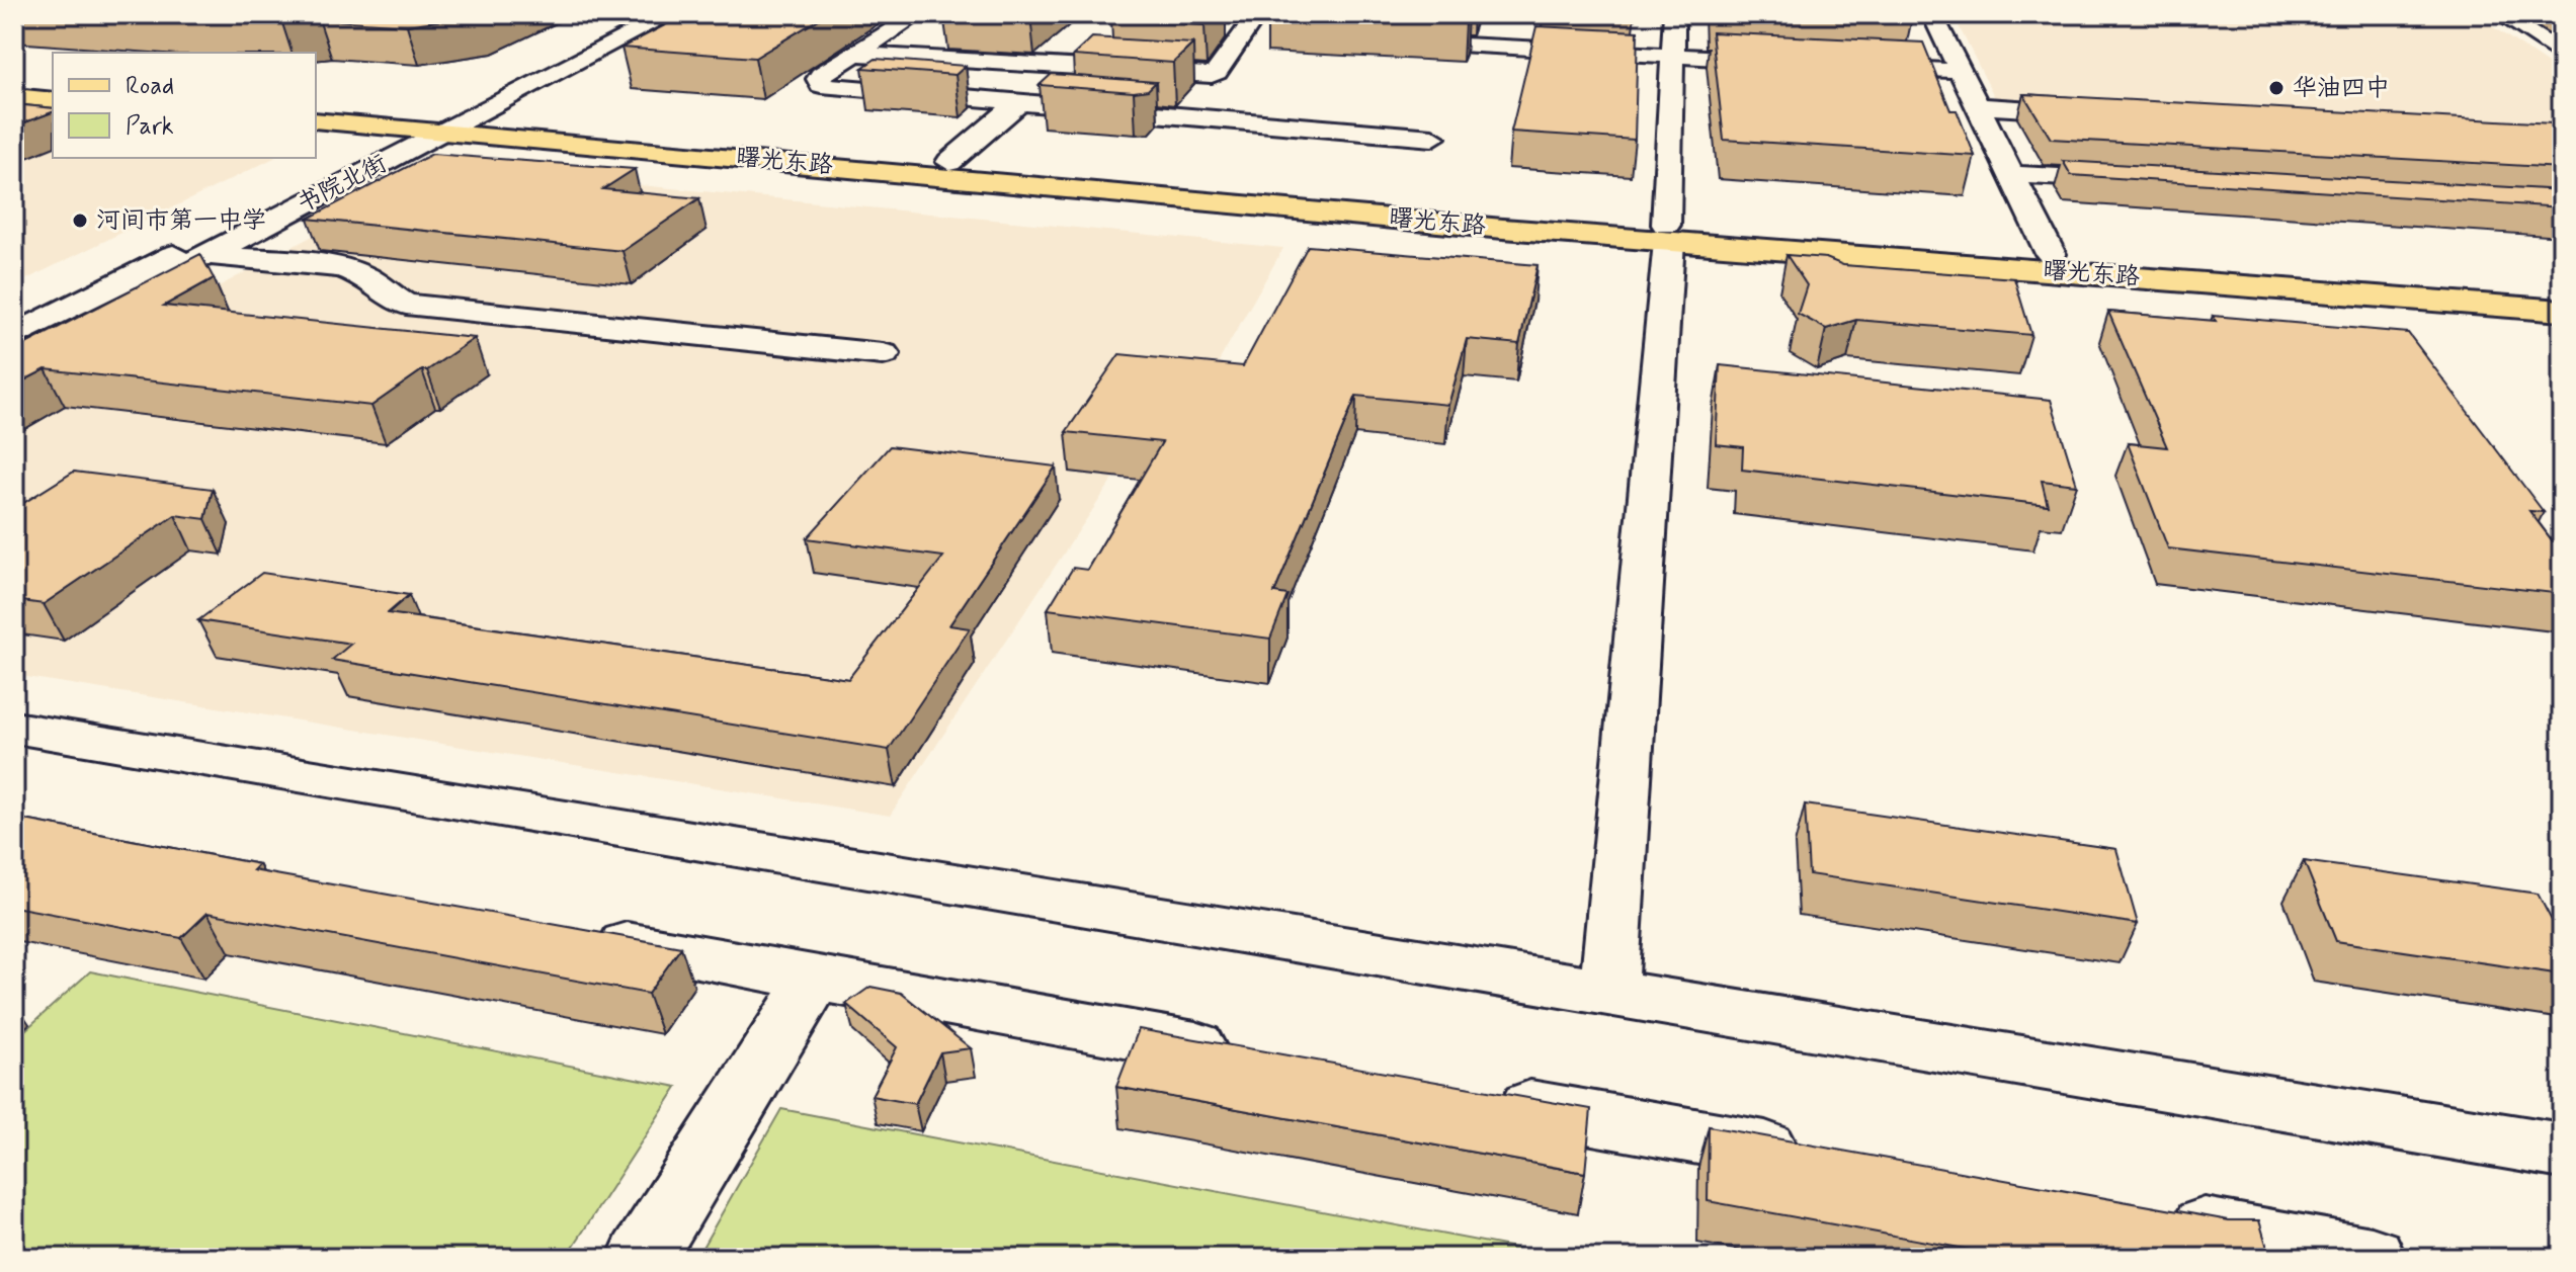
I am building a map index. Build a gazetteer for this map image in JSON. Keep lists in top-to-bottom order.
{
  "streets": {
    "main road": ["曙光东路"],
    "street": ["书院北街"]
  },
  "crossings": [
    ["曙光东路", "书院北街"]
  ],
  "places": ["华油四中", "河间市第一中学"],
  "legend": ["Road", "Park"]
}
